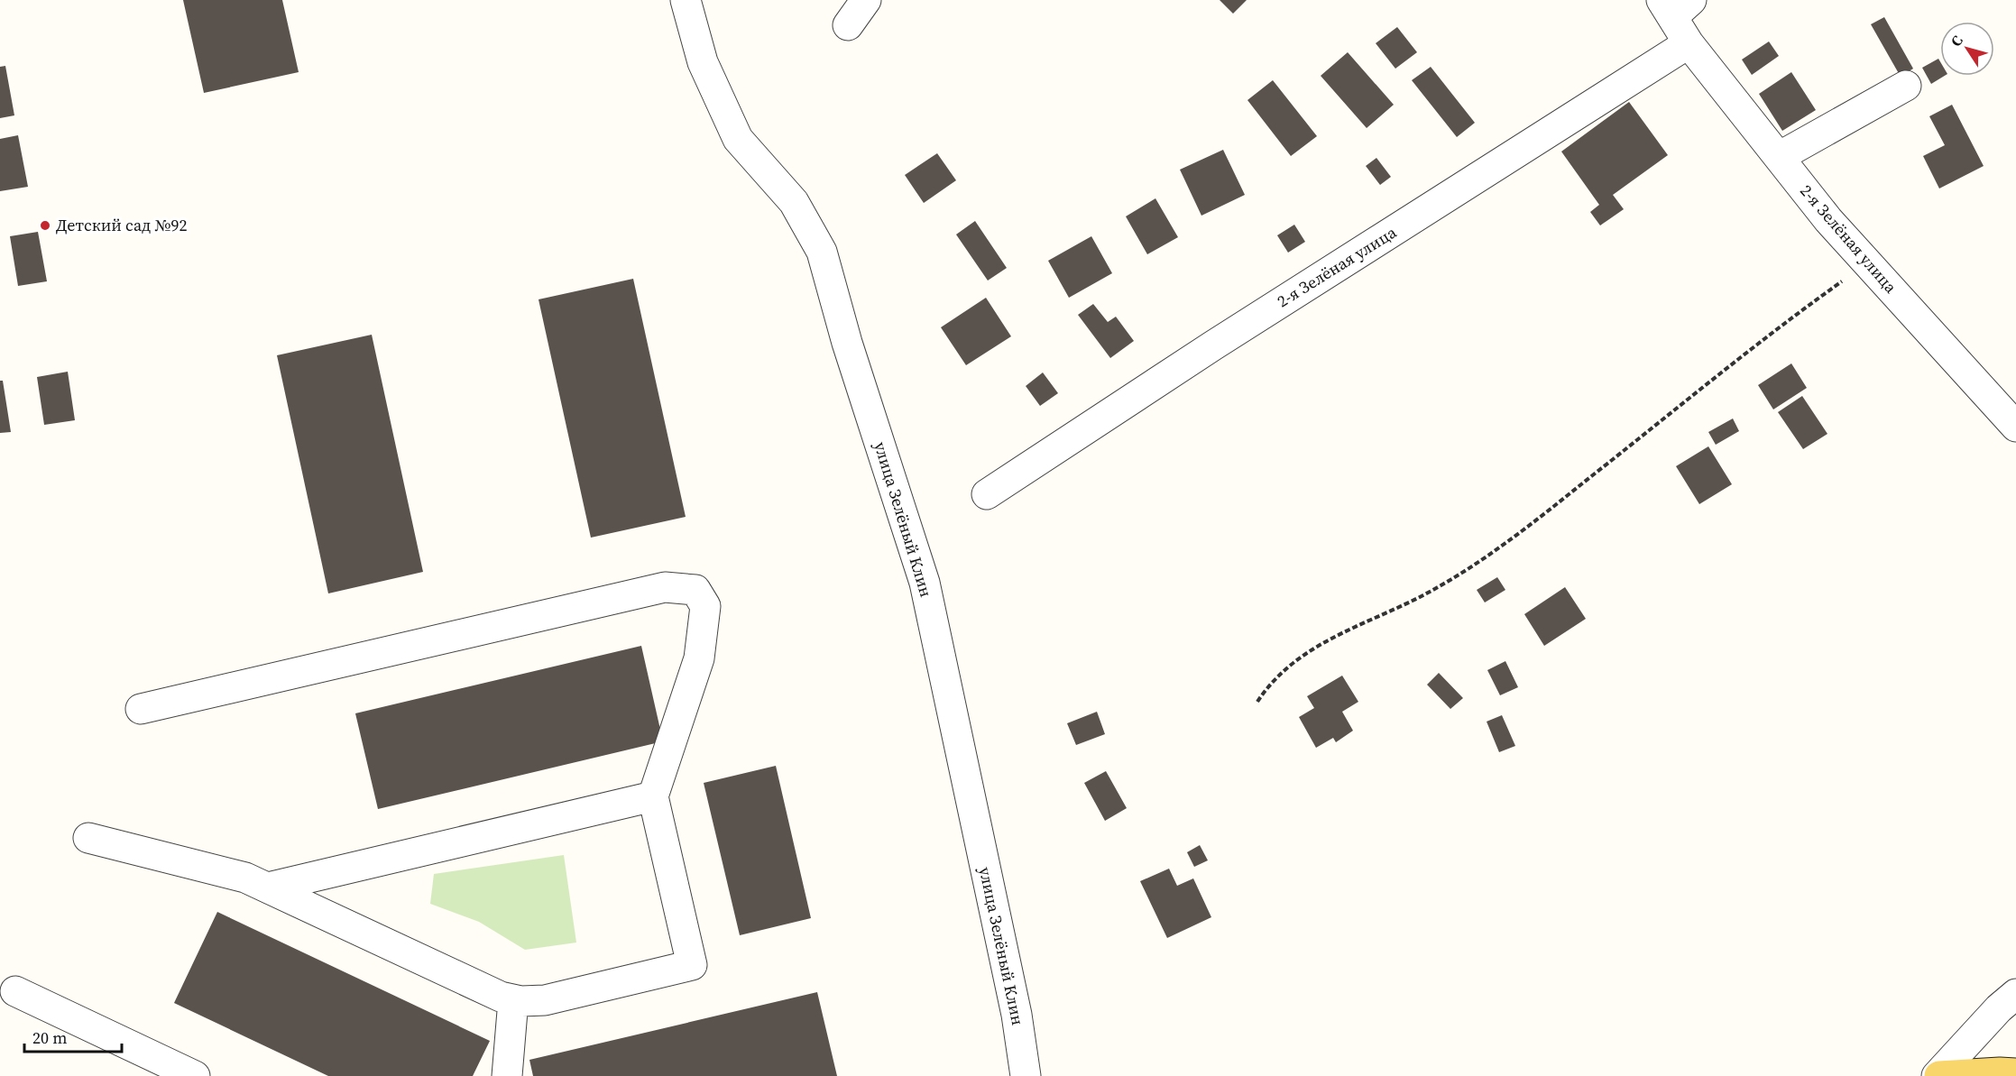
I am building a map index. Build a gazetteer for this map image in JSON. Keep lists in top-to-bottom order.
{
  "streets": {
    "street": ["2-я Зелёная улица", "улица Зелёный Клин"]
  },
  "places": ["Детский сад №92"],
  "scale_bar": "20 m",
  "north": "top left"
}
